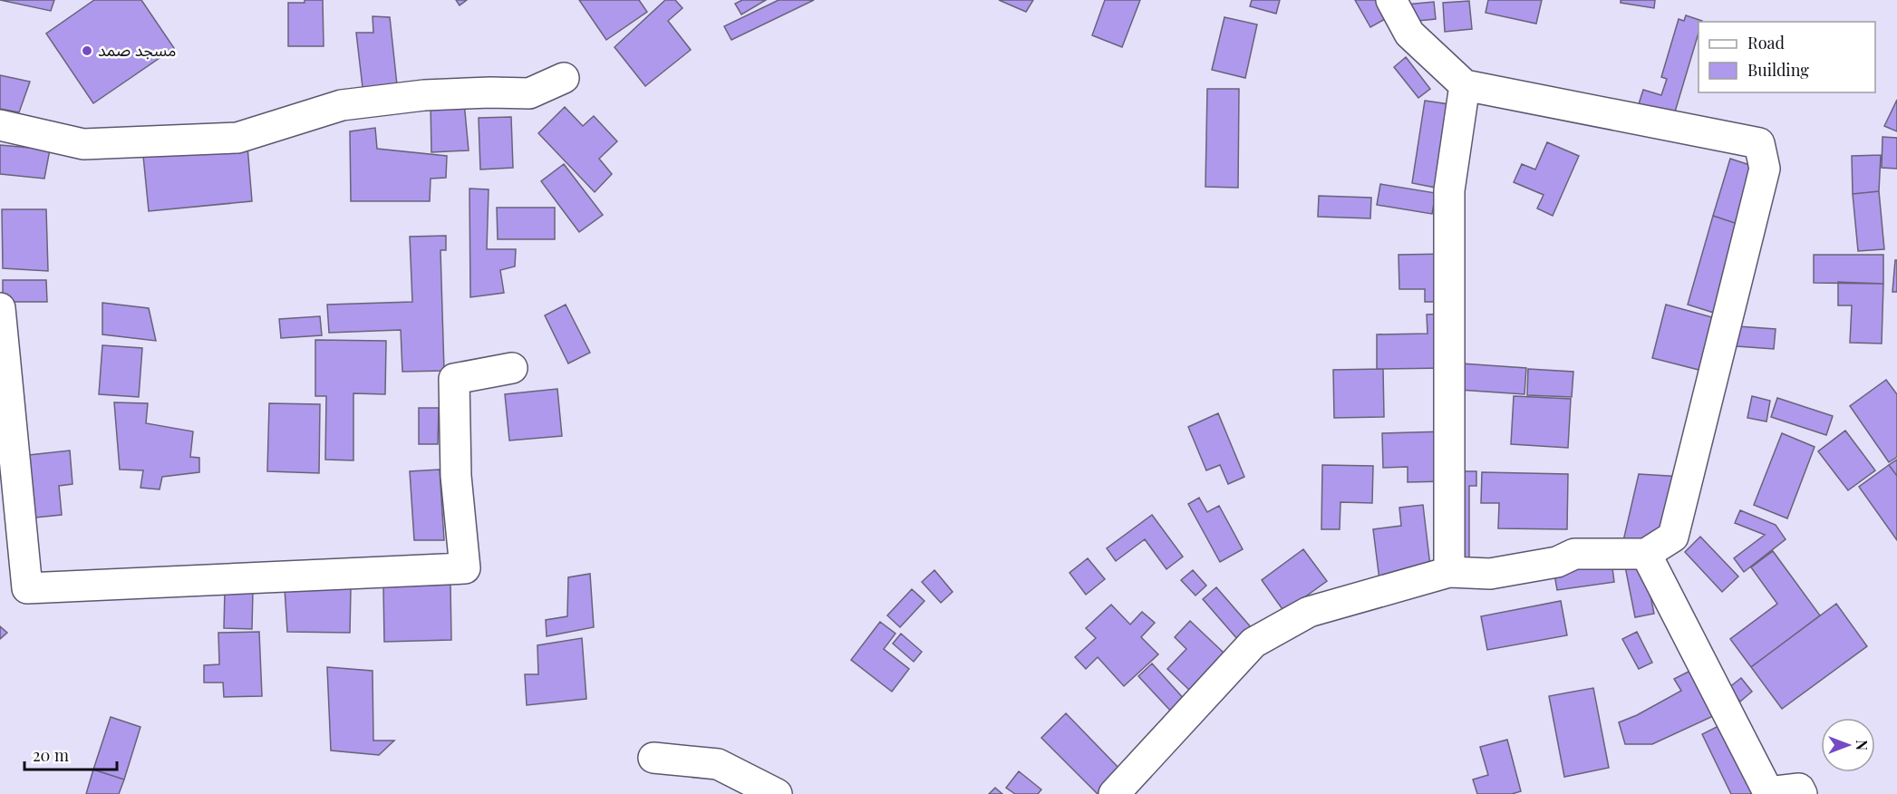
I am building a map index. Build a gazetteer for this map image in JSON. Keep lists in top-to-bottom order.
{
  "places": ["مسجد صمد"],
  "legend": ["Road", "Building"],
  "scale_bar": "20 m",
  "north": "right"
}
